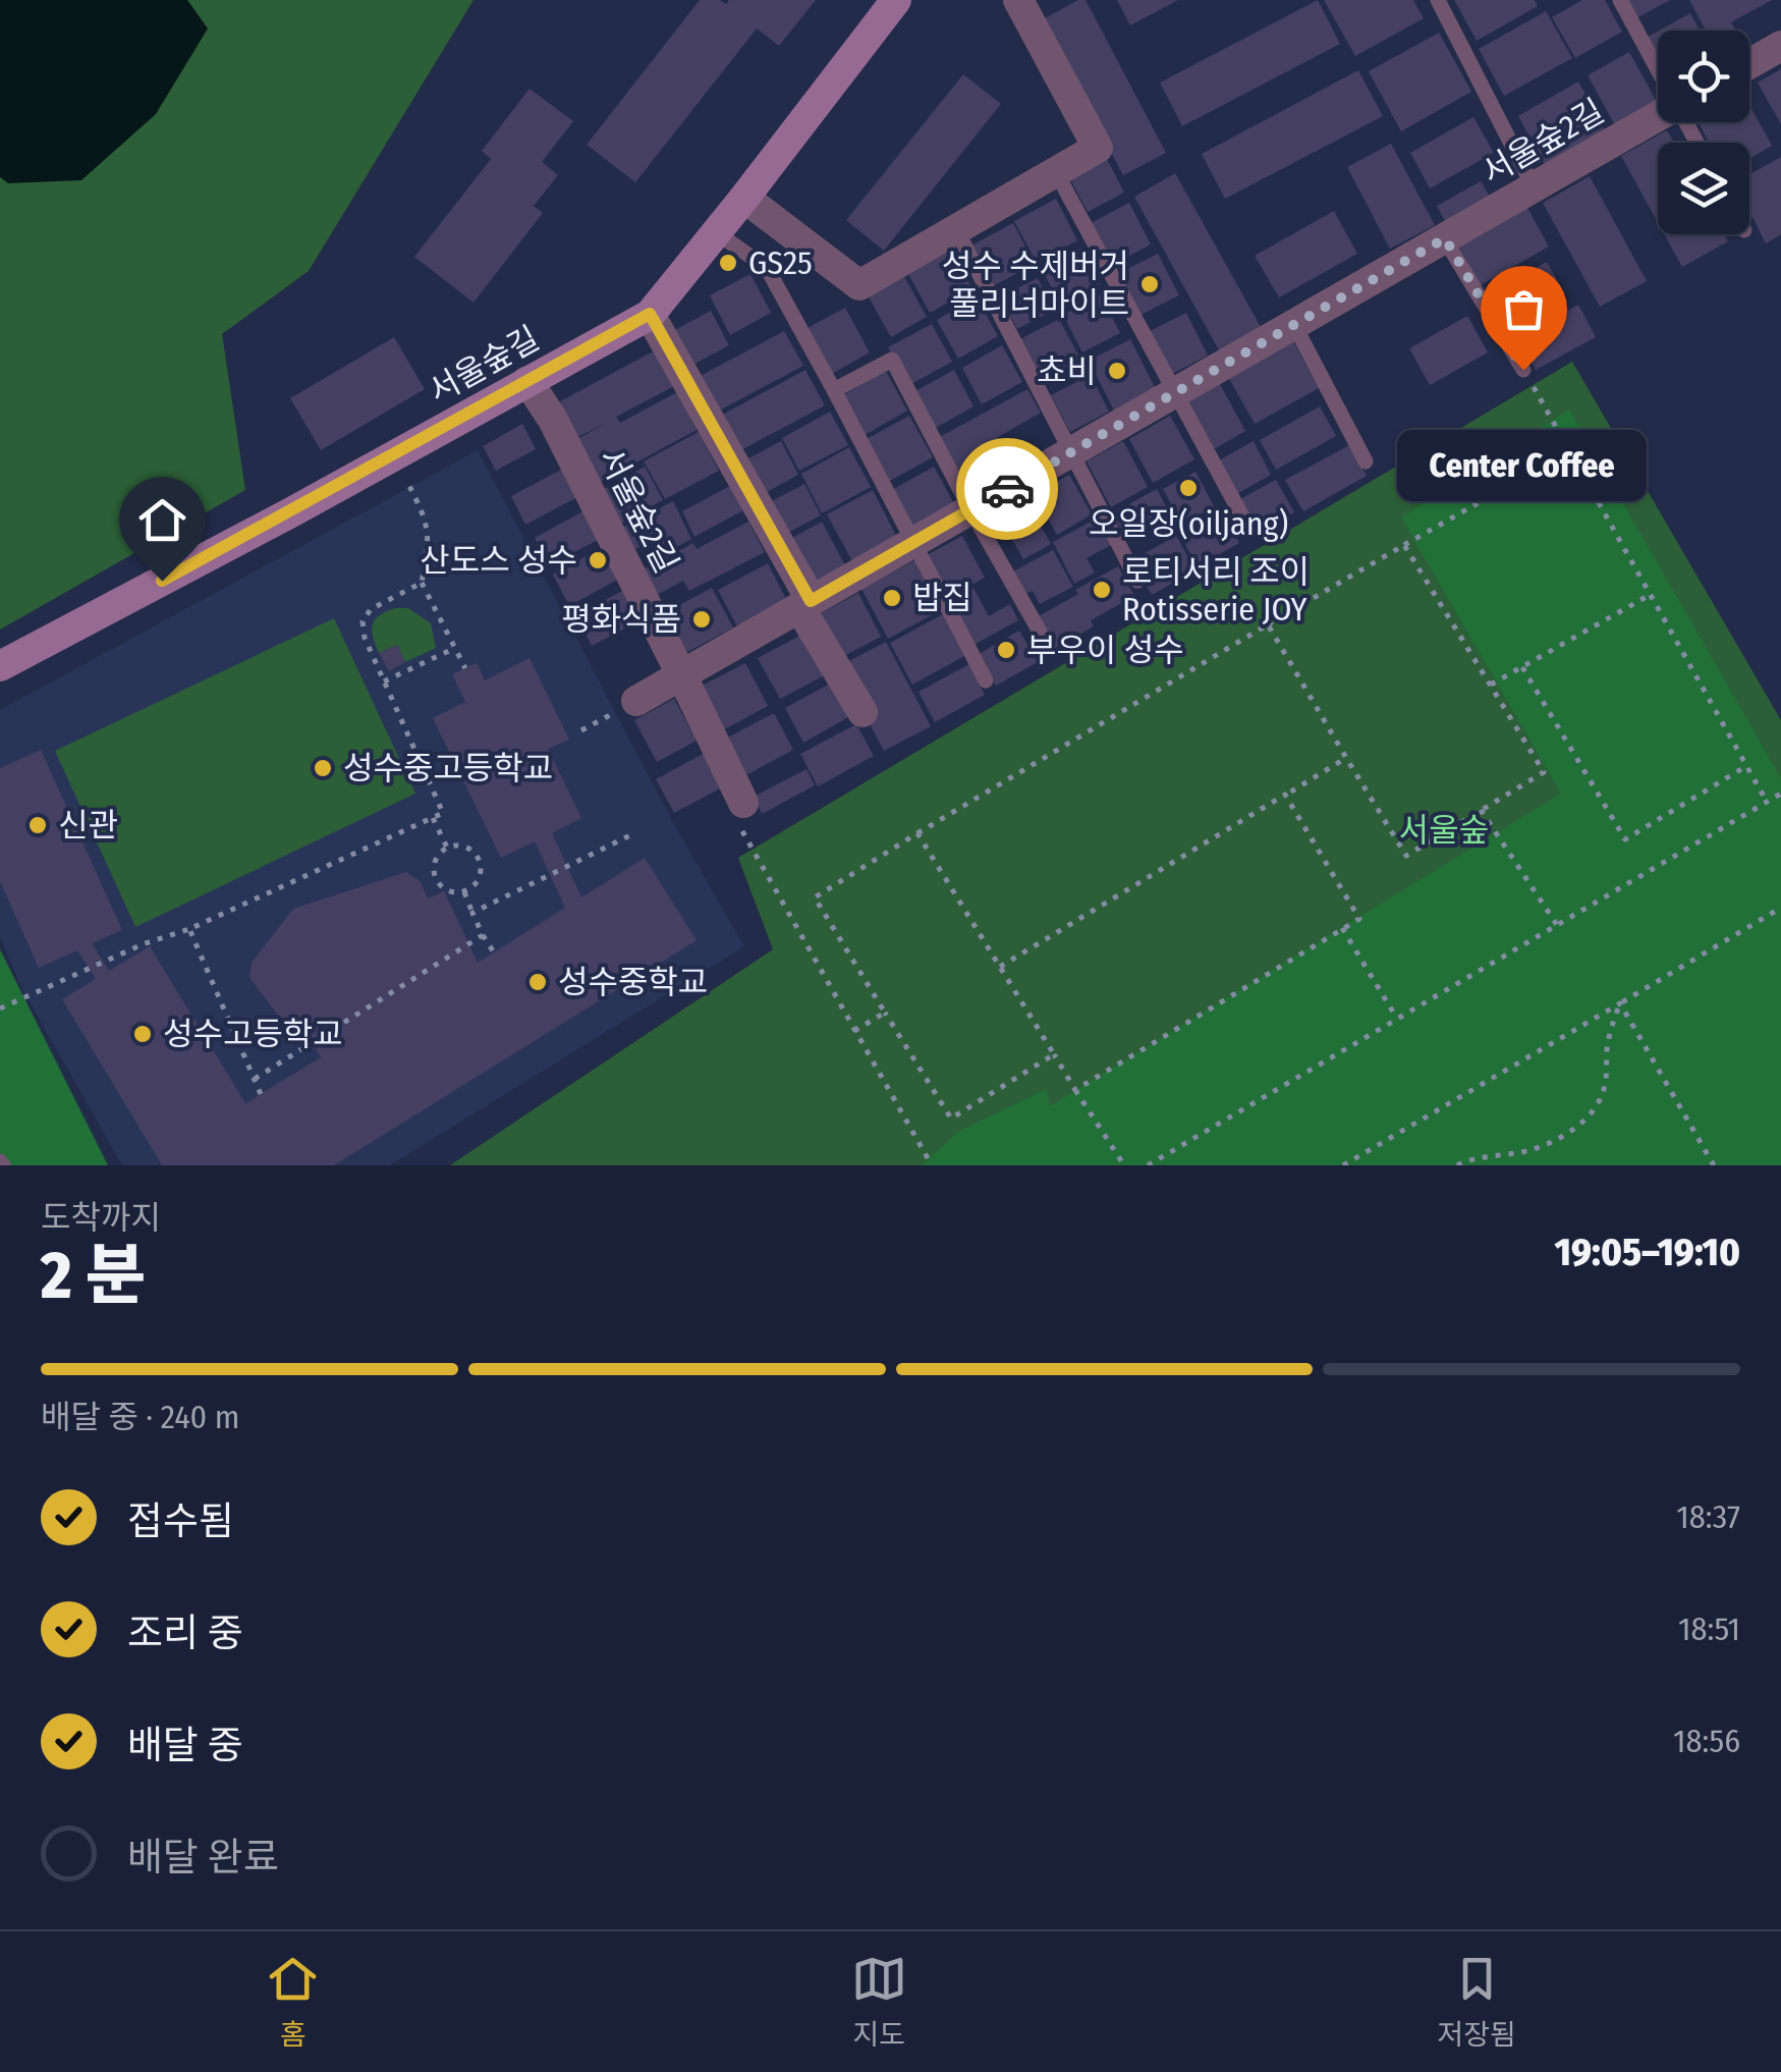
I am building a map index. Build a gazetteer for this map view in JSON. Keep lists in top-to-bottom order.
{
  "streets": {
    "street": ["서울숲2길", "서울숲길"]
  },
  "crossings": [
    ["서울숲2길", "서울숲길"]
  ],
  "parks": ["서울숲"],
  "places": [
    "GS25",
    "성수 수제버거 풀리너마이트",
    "Center Coffee",
    "쵸비",
    "오일장(oiljang)",
    "산도스 성수",
    "로티서리 조이 Rotisserie JOY",
    "밥집",
    "평화식품",
    "부우이 성수",
    "성수중고등학교",
    "신관",
    "성수중학교",
    "성수고등학교"
  ],
  "page": {
    "bubble": "Center Coffee",
    "heading": ["2 분", "도착까지", "19:05–19:10"],
    "bar": "배달 중 · 240 m",
    "list": [
      ["접수됨", "18:37"],
      ["조리 중", "18:51"],
      ["배달 중", "18:56"],
      "배달 완료"
    ],
    "tabs": ["홈", "지도", "저장됨"]
  }
}
